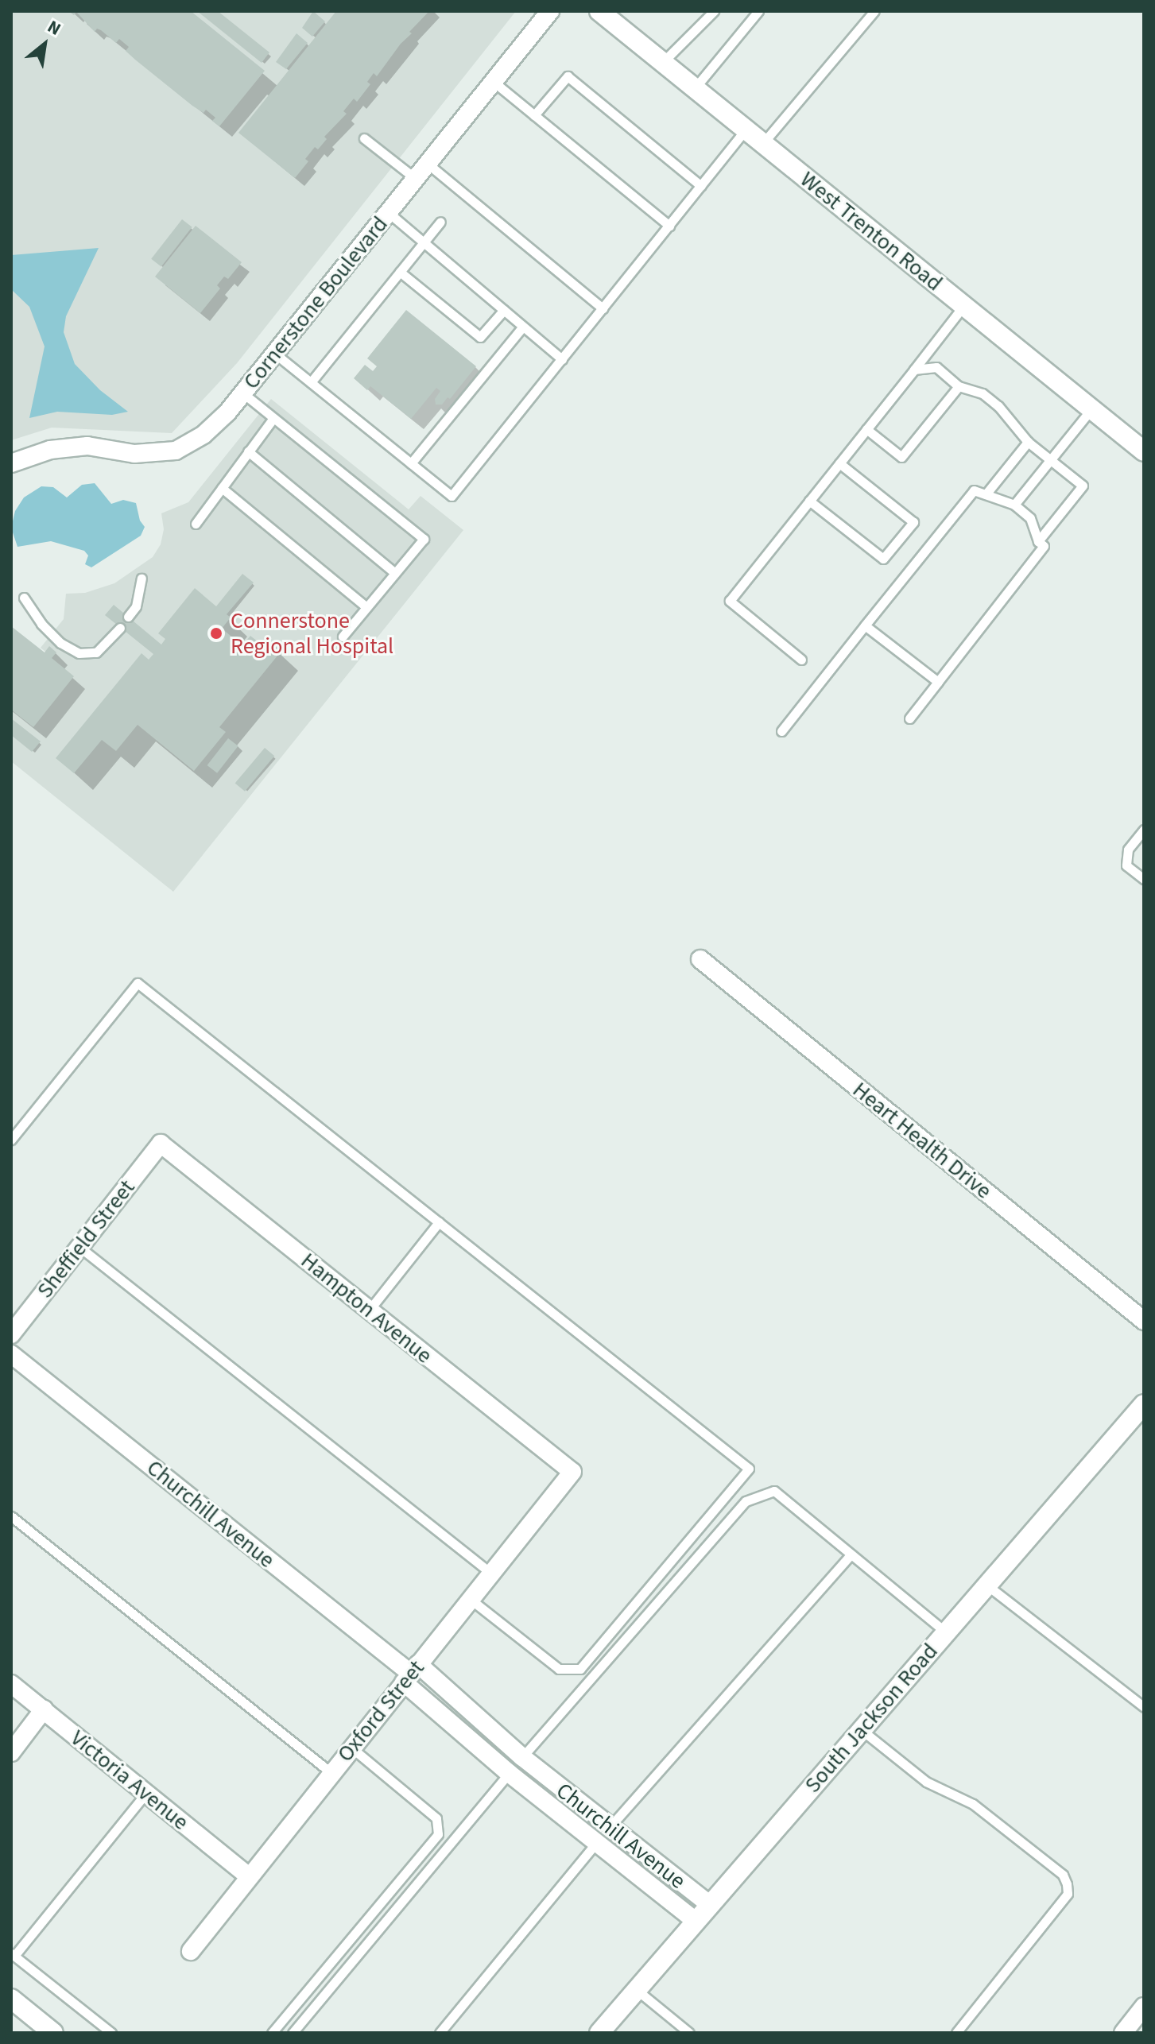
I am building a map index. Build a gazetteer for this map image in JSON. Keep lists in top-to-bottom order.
{
  "streets": {
    "main road": ["West Trenton Road", "South Jackson Road"],
    "street": [
      "Cornerstone Boulevard",
      "Heart Health Drive",
      "Sheffield Street",
      "Hampton Avenue",
      "Churchill Avenue",
      "Oxford Street",
      "Victoria Avenue"
    ]
  },
  "crossings": [
    ["Sheffield Street", "Hampton Avenue"],
    ["Hampton Avenue", "Oxford Street"],
    ["Churchill Avenue", "Oxford Street"],
    ["Churchill Avenue", "South Jackson Road"],
    ["Oxford Street", "Victoria Avenue"]
  ],
  "places": ["Connerstone Regional Hospital"],
  "north": "top right"
}
